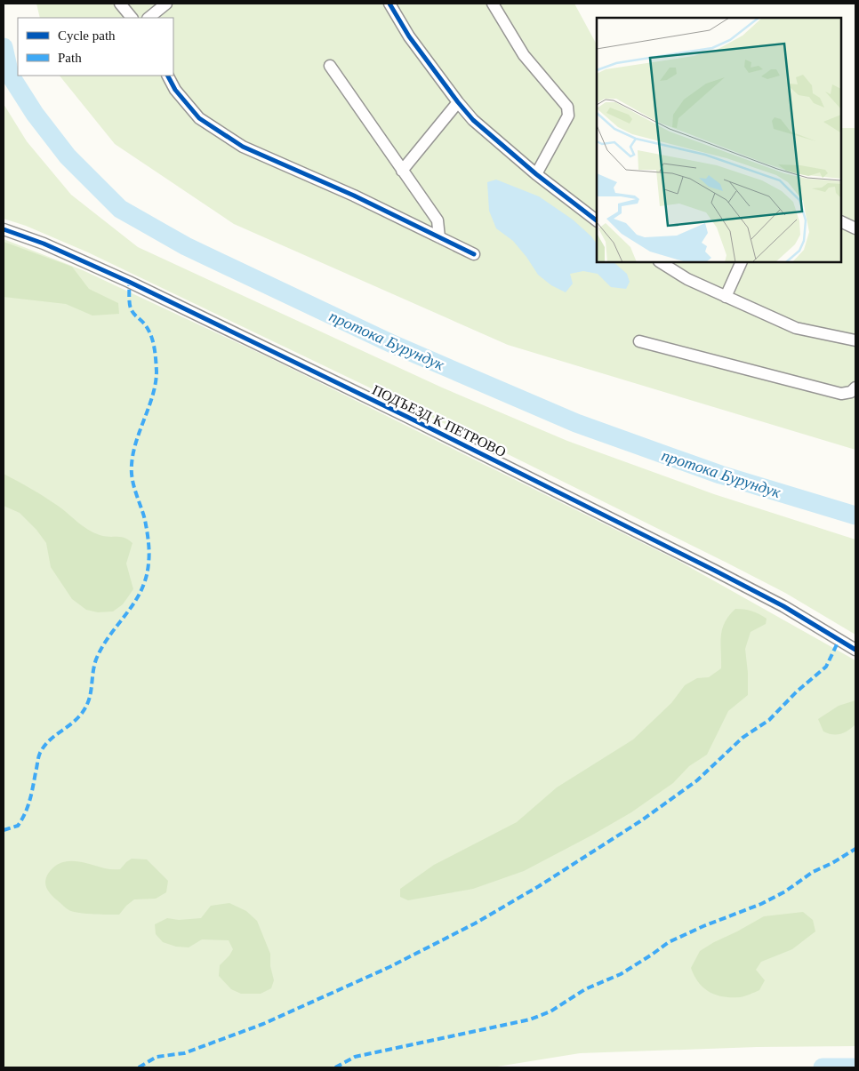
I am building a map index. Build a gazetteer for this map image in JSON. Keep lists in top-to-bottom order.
{
  "streets": {
    "street": ["ПОДЪЕЗД К ПЕТРОВО"]
  },
  "water": ["протока Бурундук"],
  "legend": ["Cycle path", "Path"]
}
